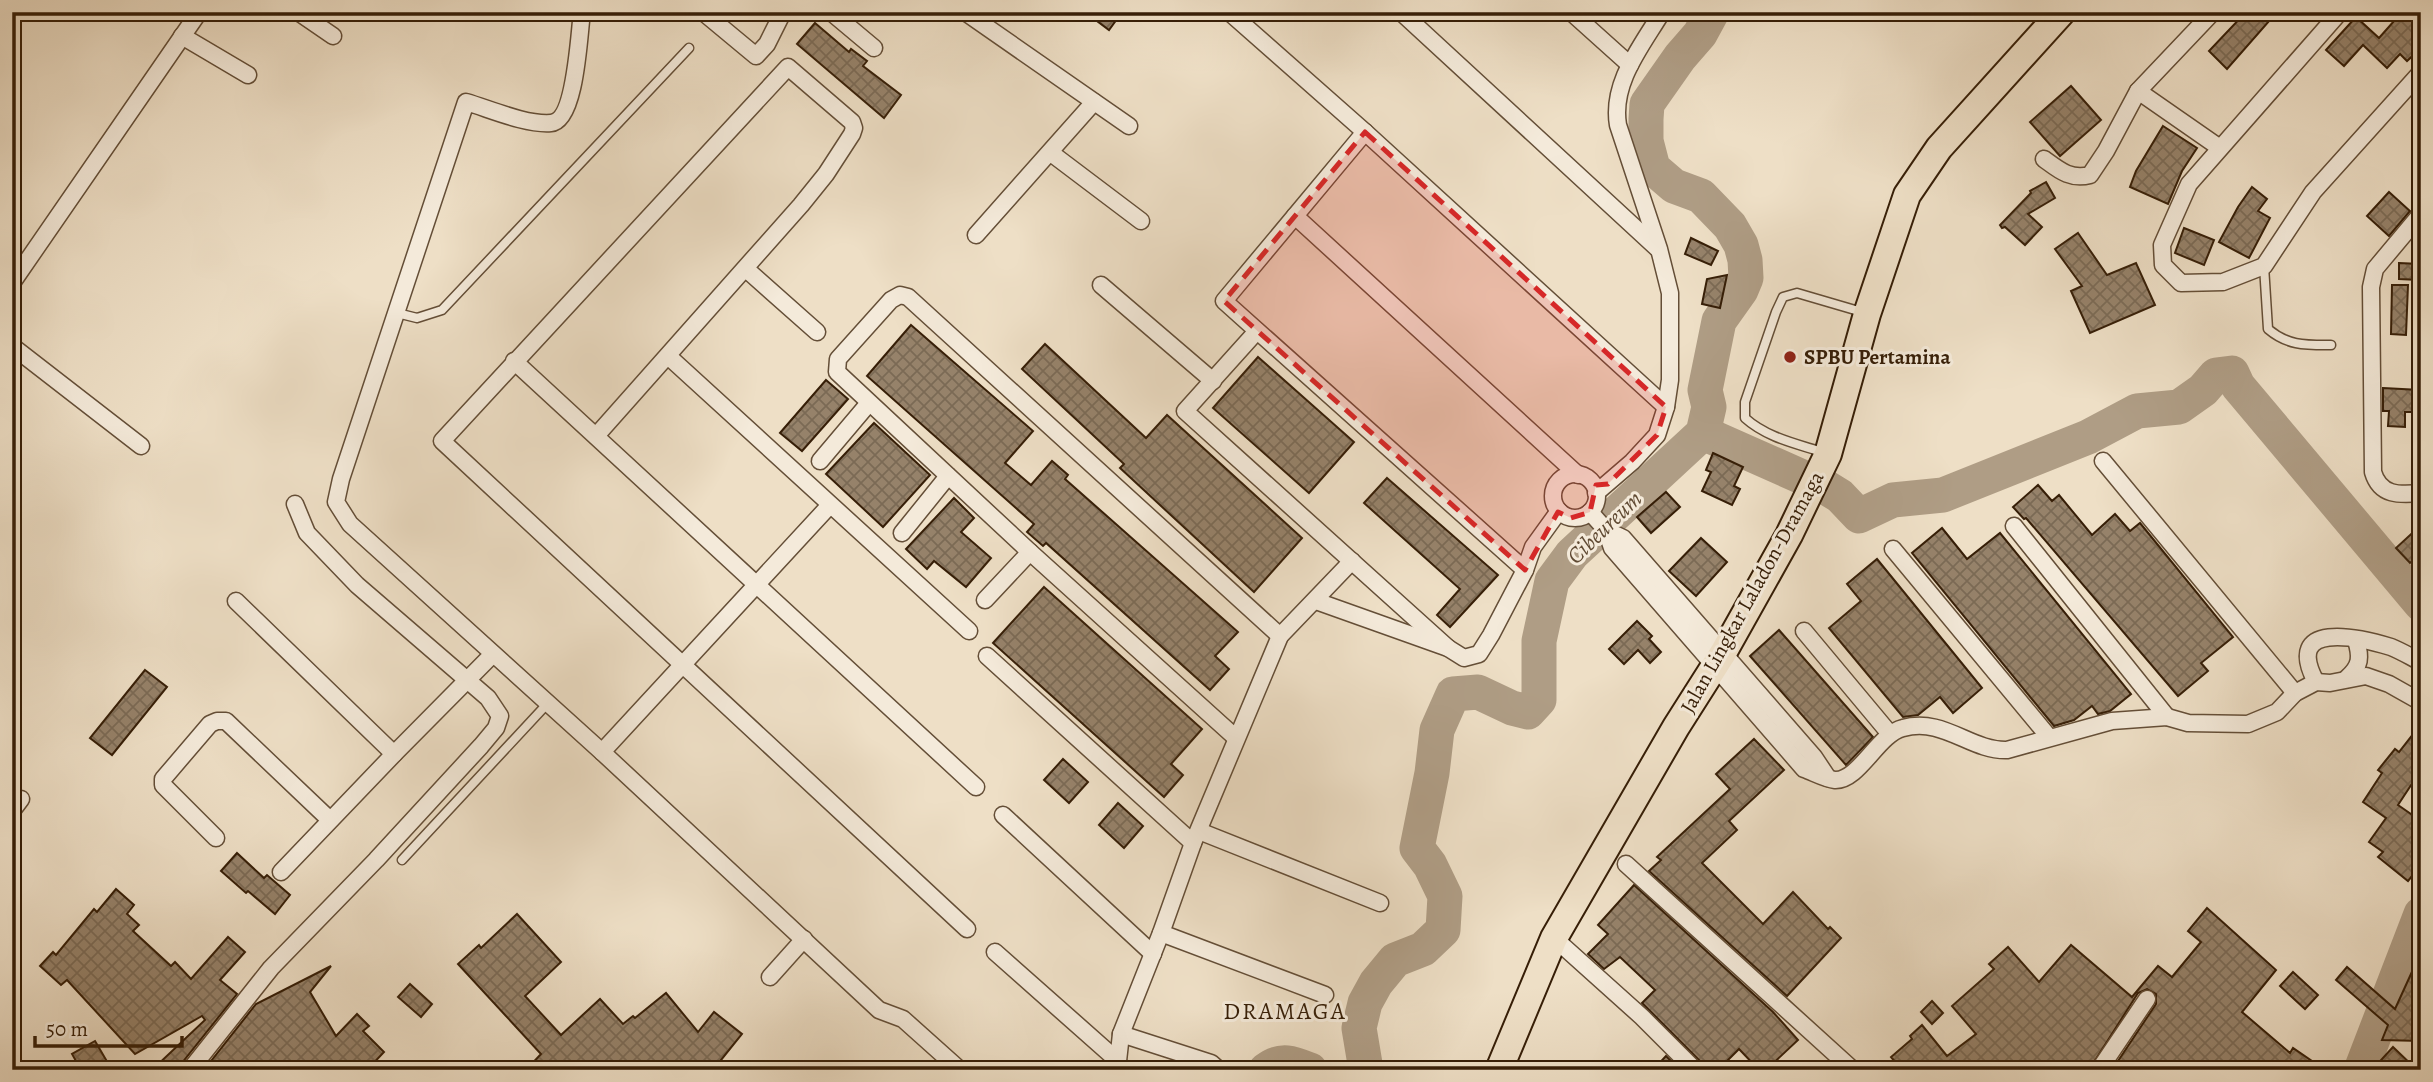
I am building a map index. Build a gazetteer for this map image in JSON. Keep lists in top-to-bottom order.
{
  "streets": {
    "main road": ["Jalan Lingkar Laladon-Dramaga"]
  },
  "districts": ["DRAMAGA"],
  "water": ["Cibeureum"],
  "places": ["SPBU Pertamina"],
  "scale_bar": "50 m"
}
